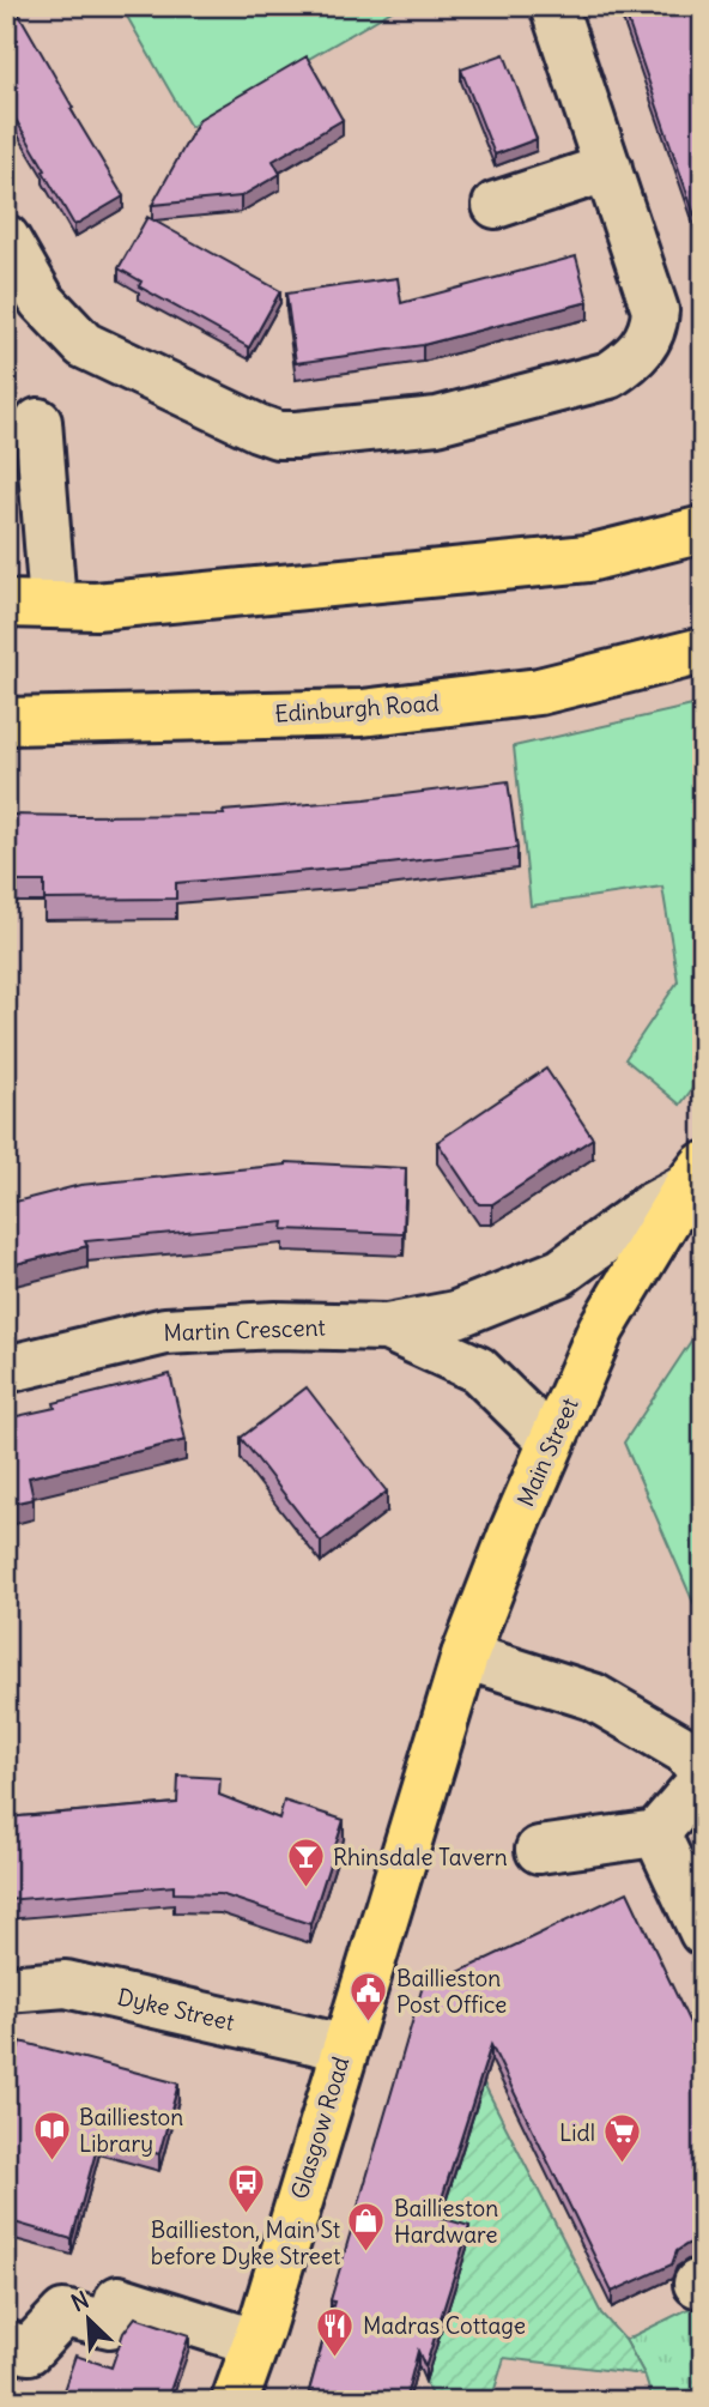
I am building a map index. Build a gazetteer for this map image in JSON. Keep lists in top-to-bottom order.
{
  "streets": {
    "main road": ["Edinburgh Road", "Main Street", "Glasgow Road"],
    "street": ["Martin Crescent", "Dyke Street"]
  },
  "crossings": [
    ["Martin Crescent", "Main Street"],
    ["Main Street", "Glasgow Road"],
    ["Dyke Street", "Glasgow Road"]
  ],
  "places": {
    "bar": ["Rhinsdale Tavern"],
    "public building": ["Baillieston Post Office"],
    "library": ["Baillieston Library"],
    "supermarket": ["Lidl"],
    "bus stop": ["Baillieston, Main St before Dyke Street"],
    "shop": ["Baillieston Hardware"],
    "restaurant": ["Madras Cottage"]
  },
  "north": "top left"
}
